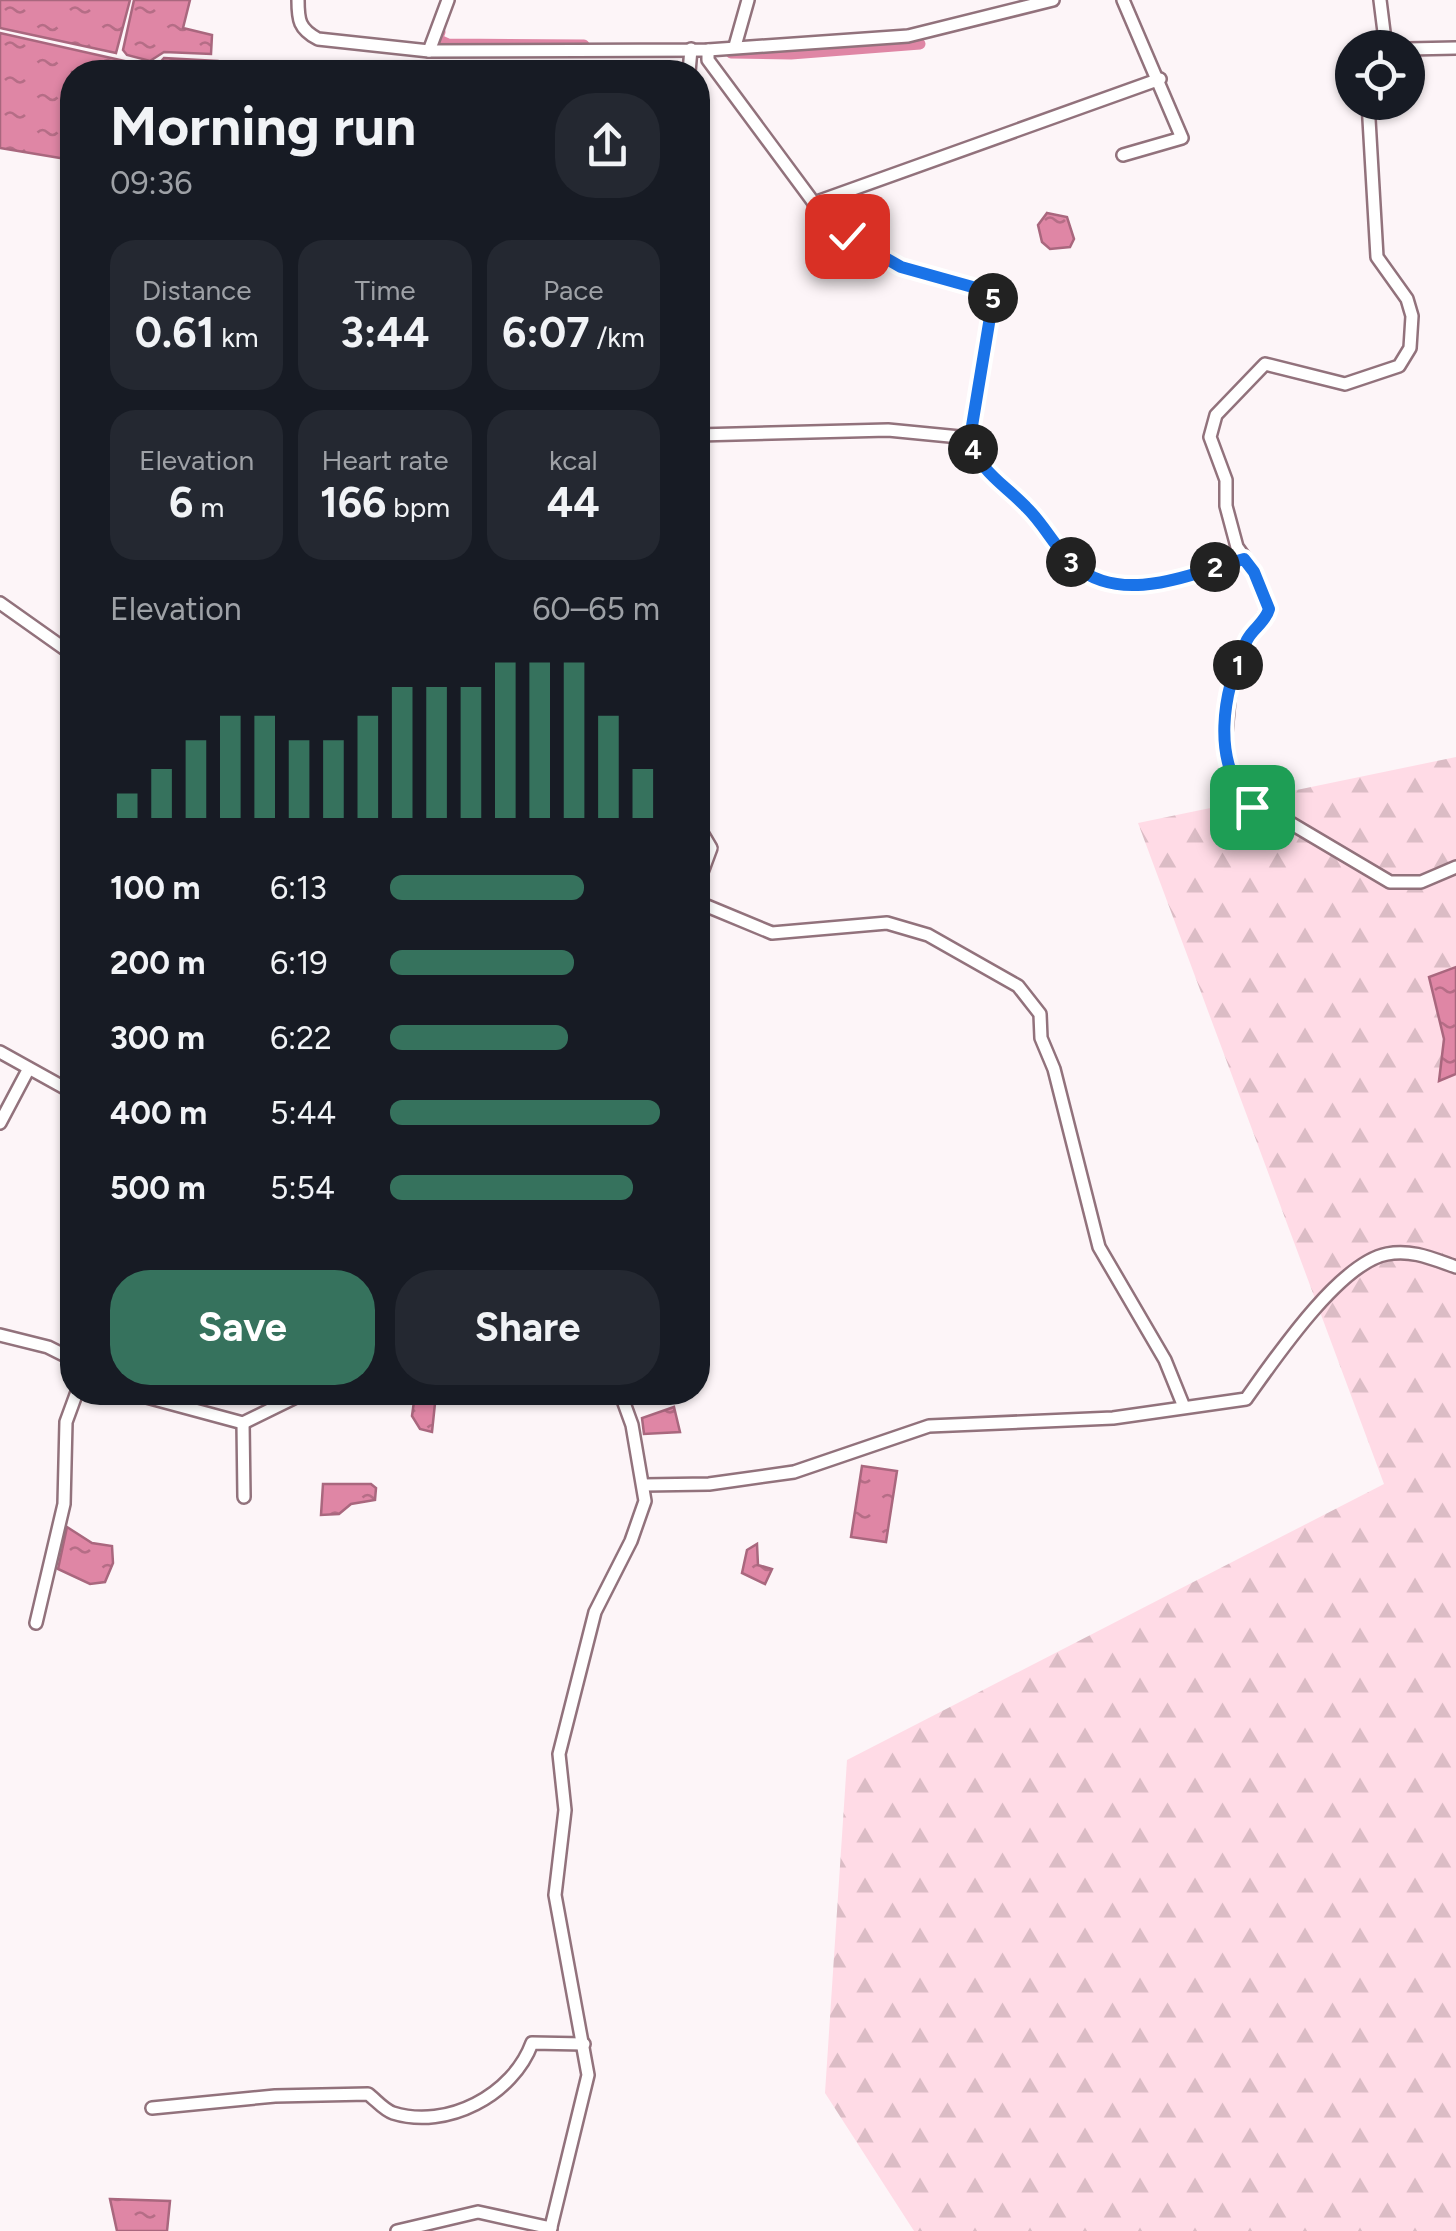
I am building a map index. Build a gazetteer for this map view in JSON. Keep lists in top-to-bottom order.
{
  "page": {
    "heading": ["Morning run", "09:36"],
    "stats": [
      ["Distance", "0.61 km"],
      ["Time", "3:44"],
      ["Pace", "6:07 /km"],
      ["Elevation", "6 m"],
      ["Heart rate", "166 bpm"],
      ["kcal", "44"]
    ],
    "pins": [
      "5",
      "4",
      "3",
      "2",
      "1"
    ],
    "chart": ["Elevation", "60–65 m"],
    "list": [
      {
        "name": "100 m",
        "note": "6:13"
      },
      {
        "name": "200 m",
        "note": "6:19"
      },
      {
        "name": "300 m",
        "note": "6:22"
      },
      {
        "name": "400 m",
        "note": "5:44"
      },
      {
        "name": "500 m",
        "note": "5:54"
      }
    ],
    "buttons": ["Save", "Share"]
  }
}
